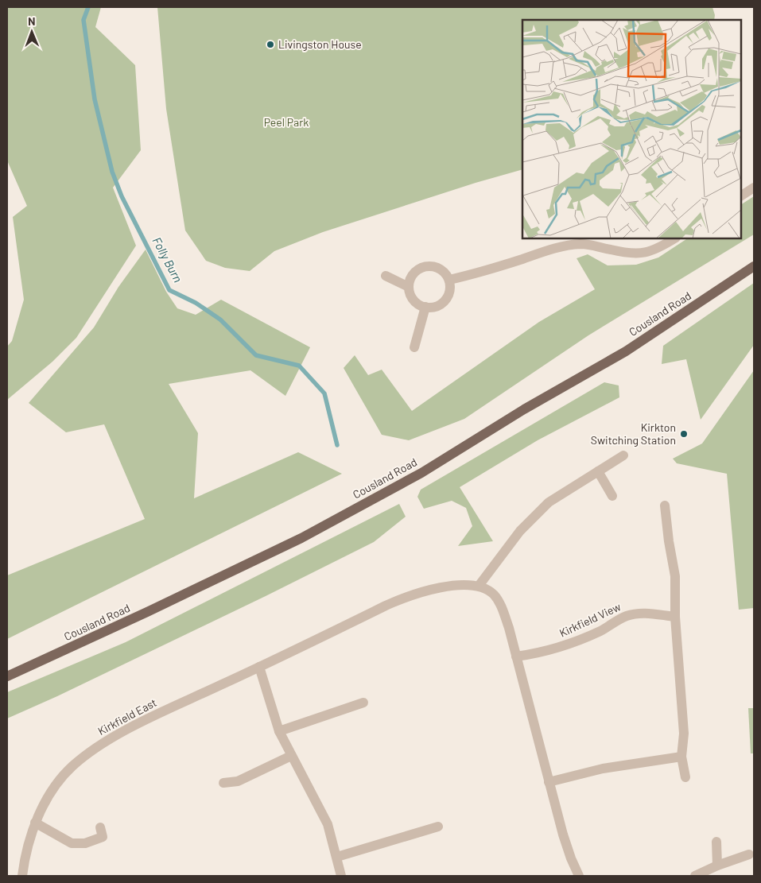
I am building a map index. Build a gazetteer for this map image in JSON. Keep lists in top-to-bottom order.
{
  "streets": {
    "main road": ["Cousland Road"],
    "street": ["Kirkfield View", "Kirkfield East"]
  },
  "water": ["Folly Burn"],
  "parks": ["Peel Park"],
  "places": ["Livingston House", "Kirkton Switching Station"],
  "north": "top"
}
